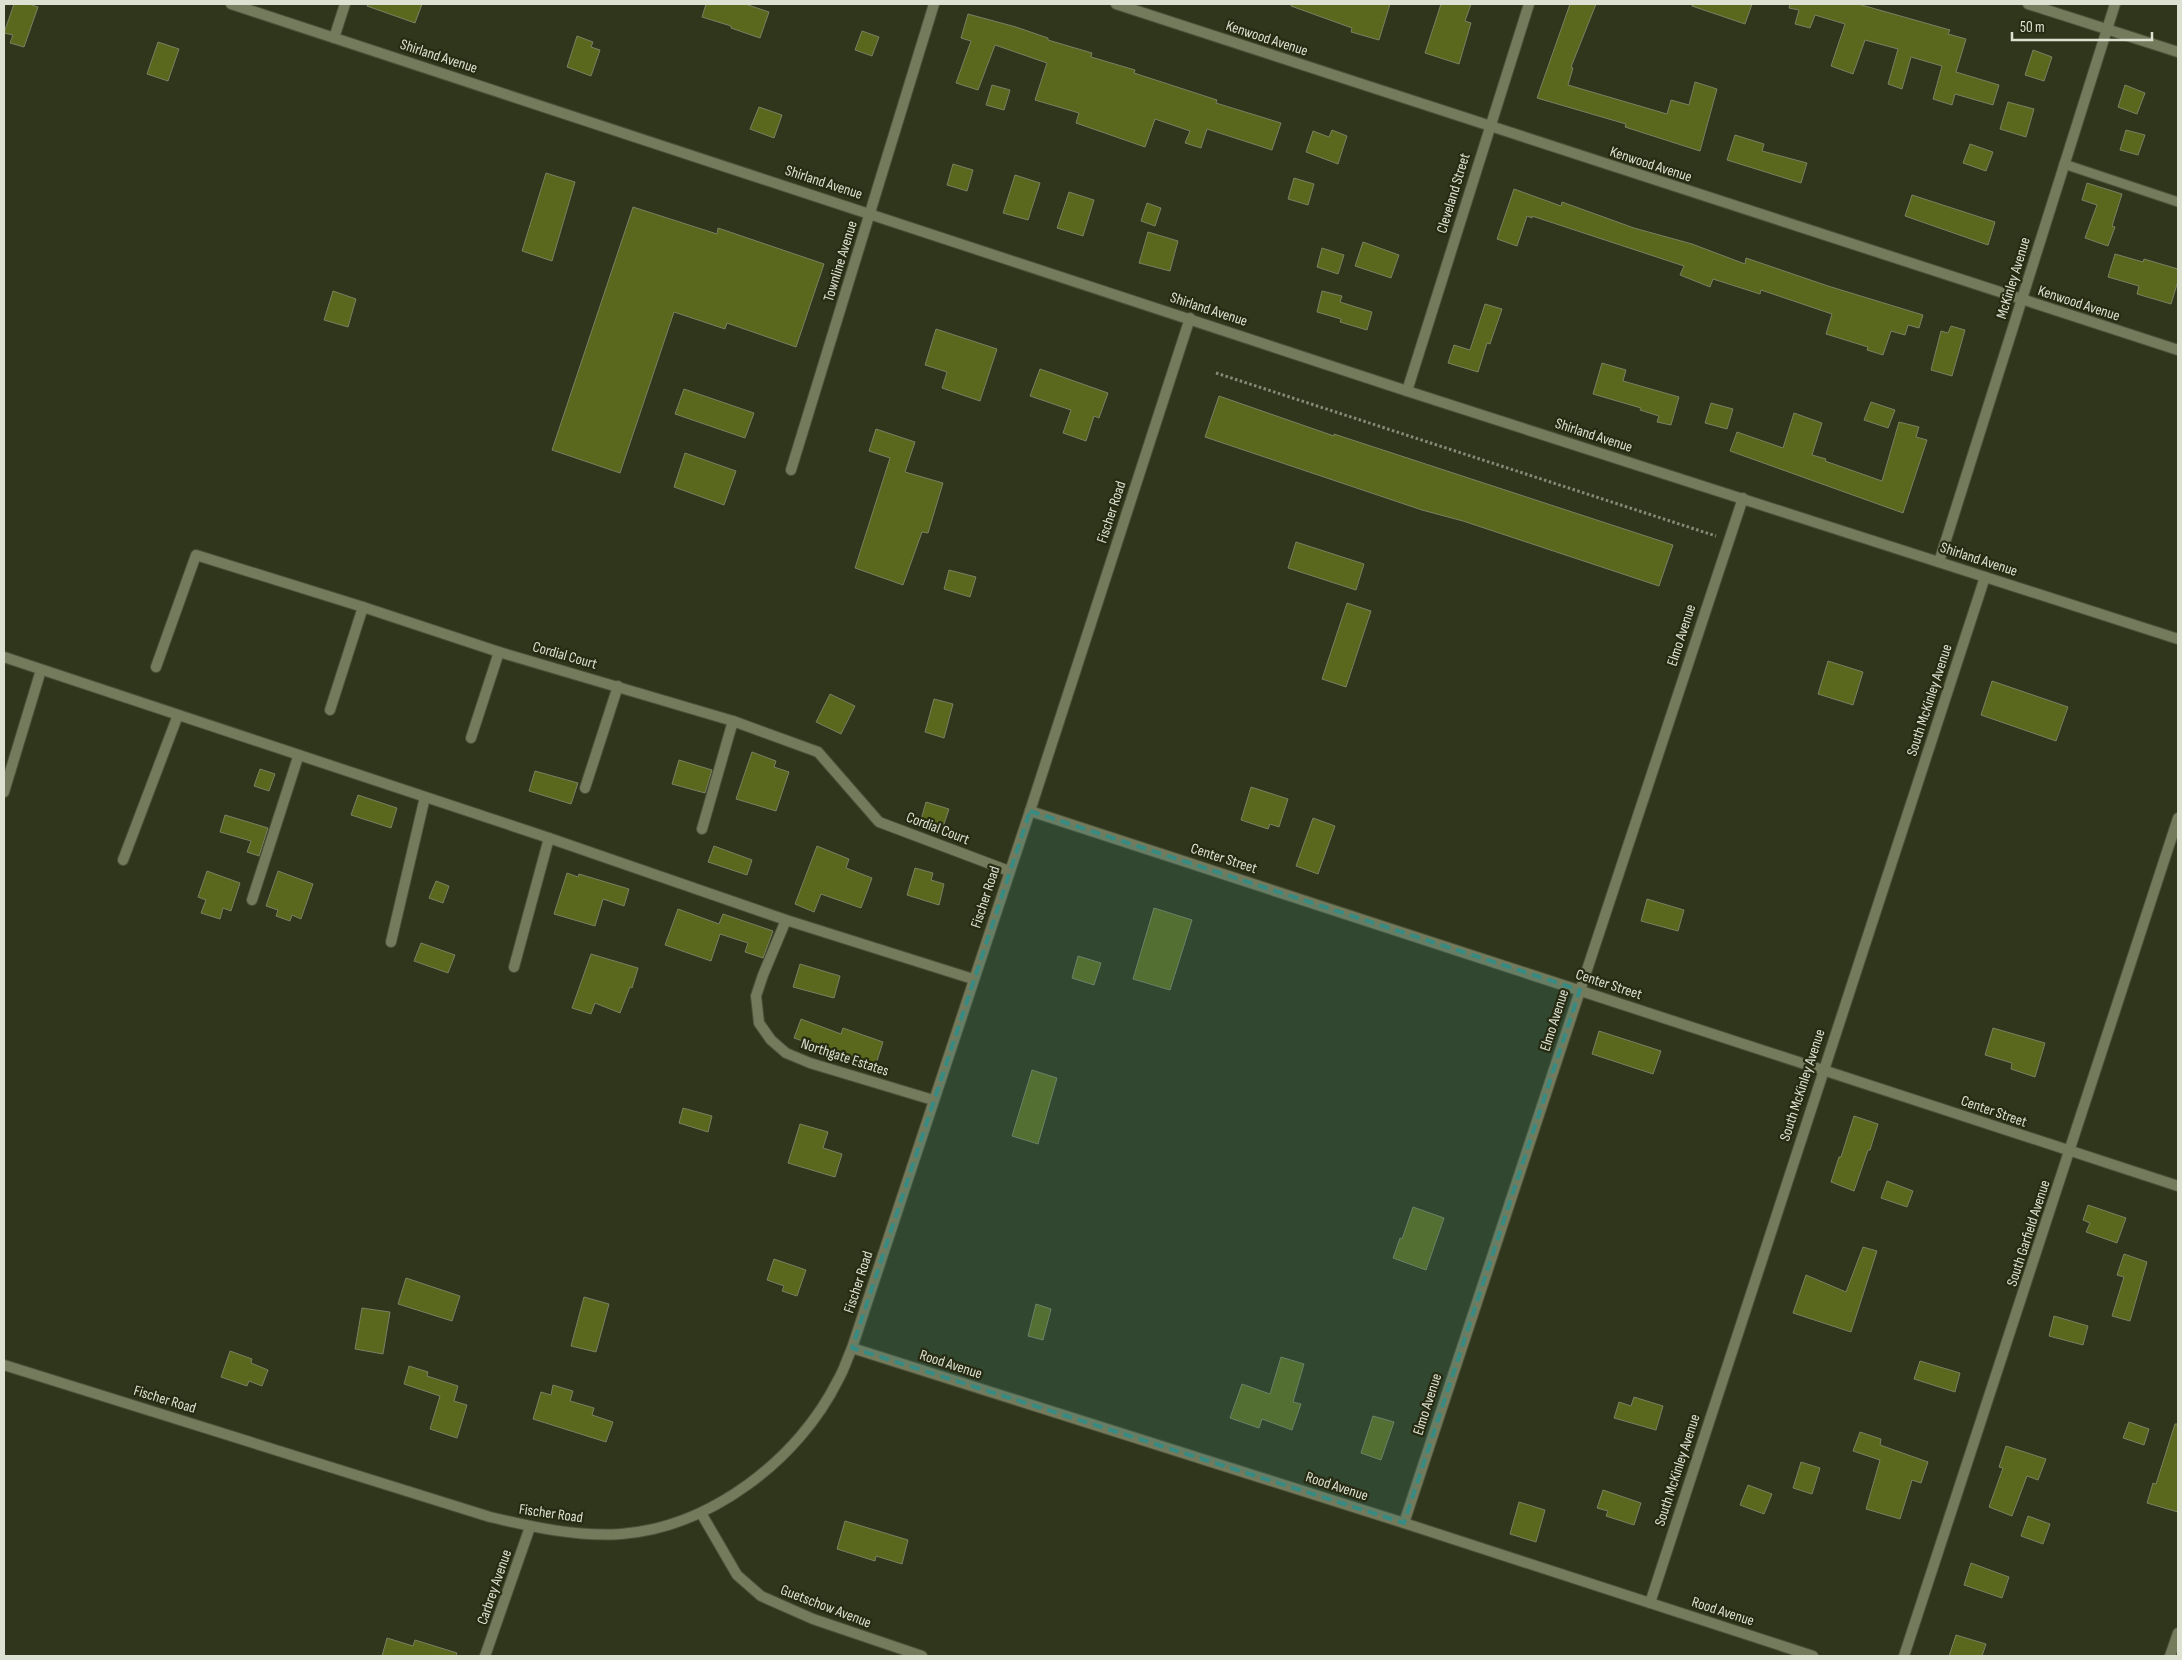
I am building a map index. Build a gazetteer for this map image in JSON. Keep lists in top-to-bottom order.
{
  "streets": {
    "street": [
      "Kenwood Avenue",
      "Shirland Avenue",
      "Cleveland Street",
      "Townline Avenue",
      "McKinley Avenue",
      "Fischer Road",
      "Elmo Avenue",
      "Cordial Court",
      "South McKinley Avenue",
      "Center Street",
      "Northgate Estates",
      "South Garfield Avenue",
      "Rood Avenue",
      "Carbrey Avenue",
      "Guetschow Avenue"
    ]
  },
  "crossings": [
    ["Kenwood Avenue", "Cleveland Street"],
    ["Kenwood Avenue", "McKinley Avenue"],
    ["Shirland Avenue", "Cleveland Street"],
    ["Shirland Avenue", "Townline Avenue"],
    ["Shirland Avenue", "McKinley Avenue"],
    ["Shirland Avenue", "Fischer Road"],
    ["Shirland Avenue", "Elmo Avenue"],
    ["Shirland Avenue", "South McKinley Avenue"],
    ["Fischer Road", "Cordial Court"],
    ["Fischer Road", "Center Street"],
    ["Fischer Road", "Northgate Estates"],
    ["Fischer Road", "Rood Avenue"],
    ["Fischer Road", "Carbrey Avenue"],
    ["Fischer Road", "Guetschow Avenue"],
    ["Elmo Avenue", "Center Street"],
    ["Elmo Avenue", "Rood Avenue"],
    ["South McKinley Avenue", "Center Street"],
    ["South McKinley Avenue", "Rood Avenue"],
    ["Center Street", "South Garfield Avenue"]
  ],
  "scale_bar": "50 m"
}
